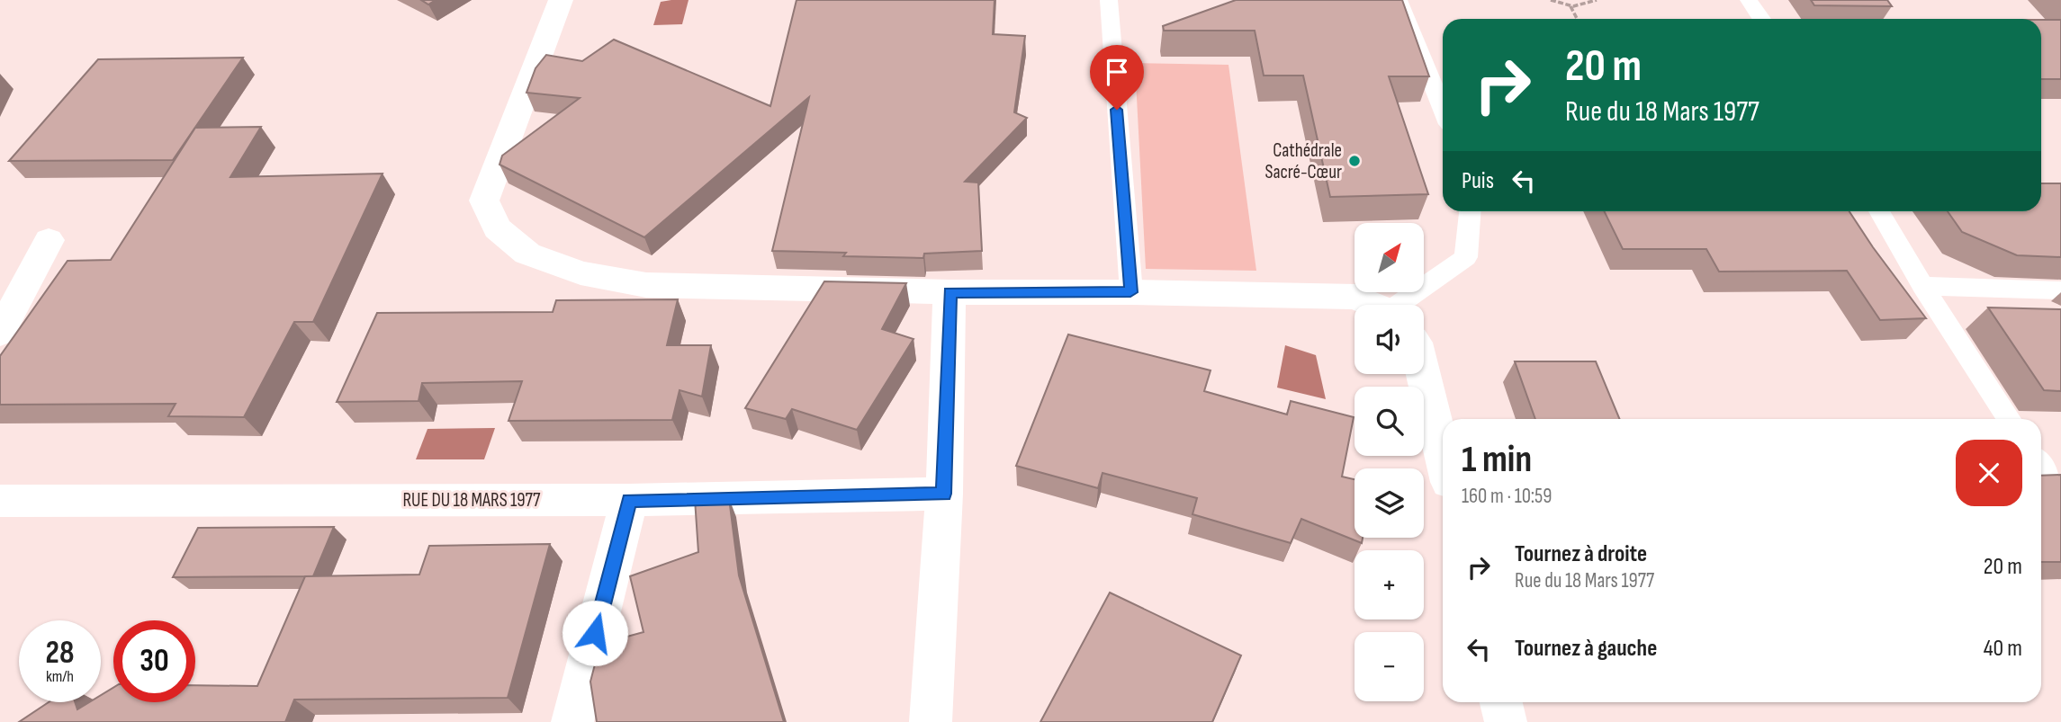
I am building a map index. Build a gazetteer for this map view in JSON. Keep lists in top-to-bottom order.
{
  "streets": {
    "street": ["RUE DU 18 MARS 1977"]
  },
  "places": ["Cathédrale Sacré-Cœur"],
  "north": "top right",
  "page": {
    "turn": ["20 m", "Rue du 18 Mars 1977"],
    "then": "Puis",
    "map_buttons": ["+", "−"],
    "heading": ["1 min", "160 m · 10:59"],
    "list": [
      {
        "name": "Tournez à droite",
        "note": "Rue du 18 Mars 1977",
        "value": "20 m"
      },
      {
        "name": "Tournez à gauche",
        "value": "40 m"
      }
    ],
    "speed": "28 km/h",
    "limit": "30"
  }
}
